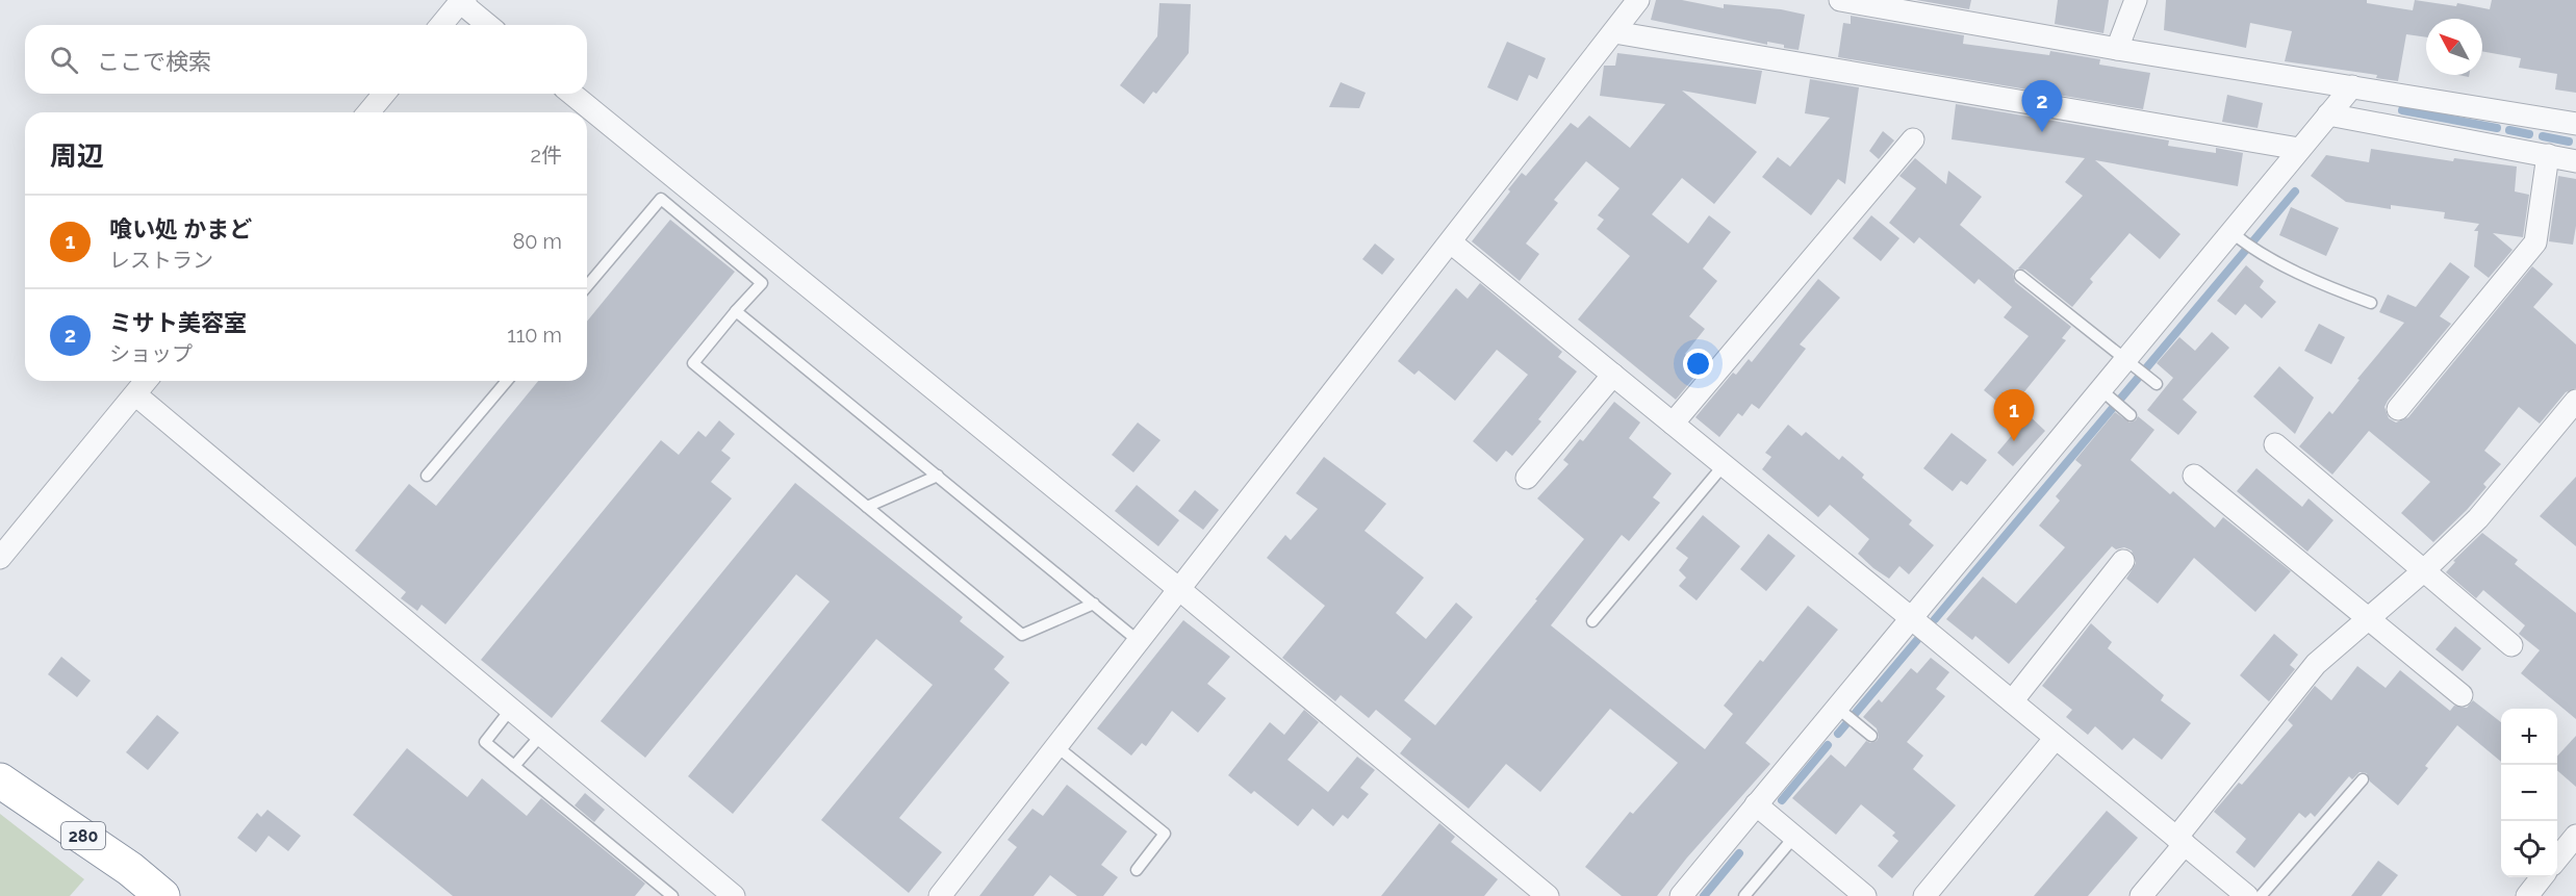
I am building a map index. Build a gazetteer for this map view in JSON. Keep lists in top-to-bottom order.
{
  "streets": {
    "highway": ["280"]
  },
  "north": "top left",
  "page": {
    "search": "ここで検索",
    "pins": ["2", "1"],
    "heading": ["周辺", "2件"],
    "list": [
      {
        "mark": "1",
        "name": "喰い処 かまど",
        "note": "レストラン",
        "value": "80 m"
      },
      {
        "mark": "2",
        "name": "ミサト美容室",
        "note": "ショップ",
        "value": "110 m"
      }
    ],
    "map_buttons": ["+", "−"]
  }
}
